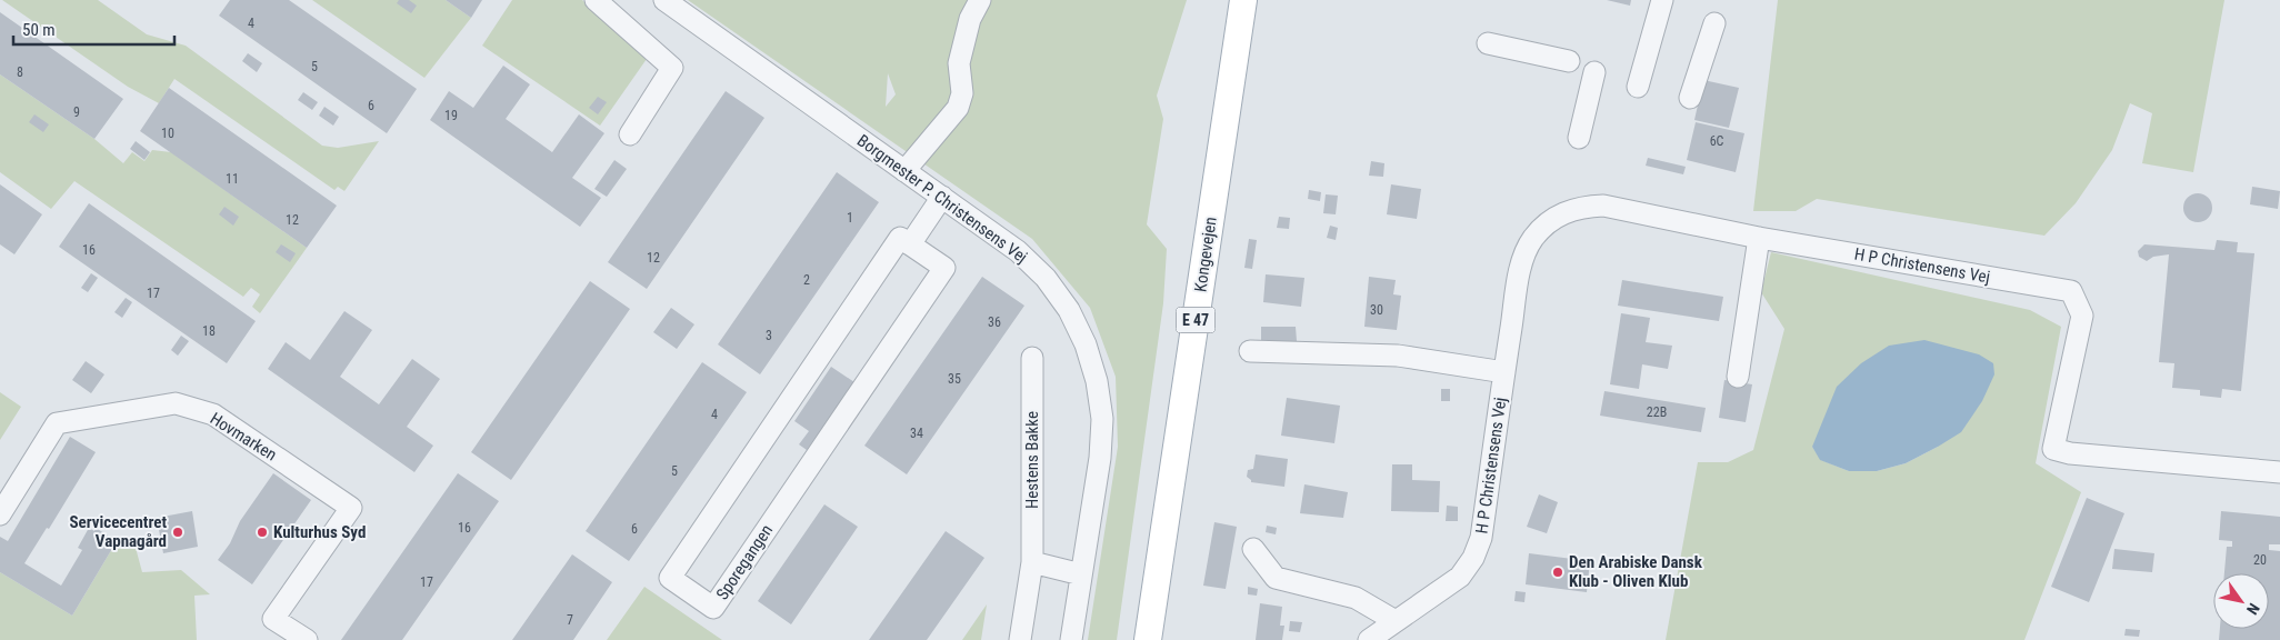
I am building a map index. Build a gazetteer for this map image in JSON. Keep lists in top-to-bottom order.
{
  "streets": {
    "main road": ["Kongevejen", "E 47"],
    "street": [
      "Borgmester P. Christensens Vej",
      "H P Christensens Vej",
      "Hovmarken",
      "Hestens Bakke",
      "Sporegangen"
    ]
  },
  "places": ["Servicecentret Vapnagård", "Kulturhus Syd", "Den Arabiske Dansk Klub - Oliven Klub"],
  "house_numbers": [
    "4",
    "5",
    "8",
    "6",
    "9",
    "19",
    "10",
    "6C",
    "11",
    "1",
    "12",
    "16",
    "12",
    "2",
    "17",
    "30",
    "36",
    "18",
    "3",
    "35",
    "22B",
    "4",
    "34",
    "5",
    "16",
    "6",
    "20",
    "17",
    "7"
  ],
  "scale_bar": "50 m",
  "north": "bottom right"
}
